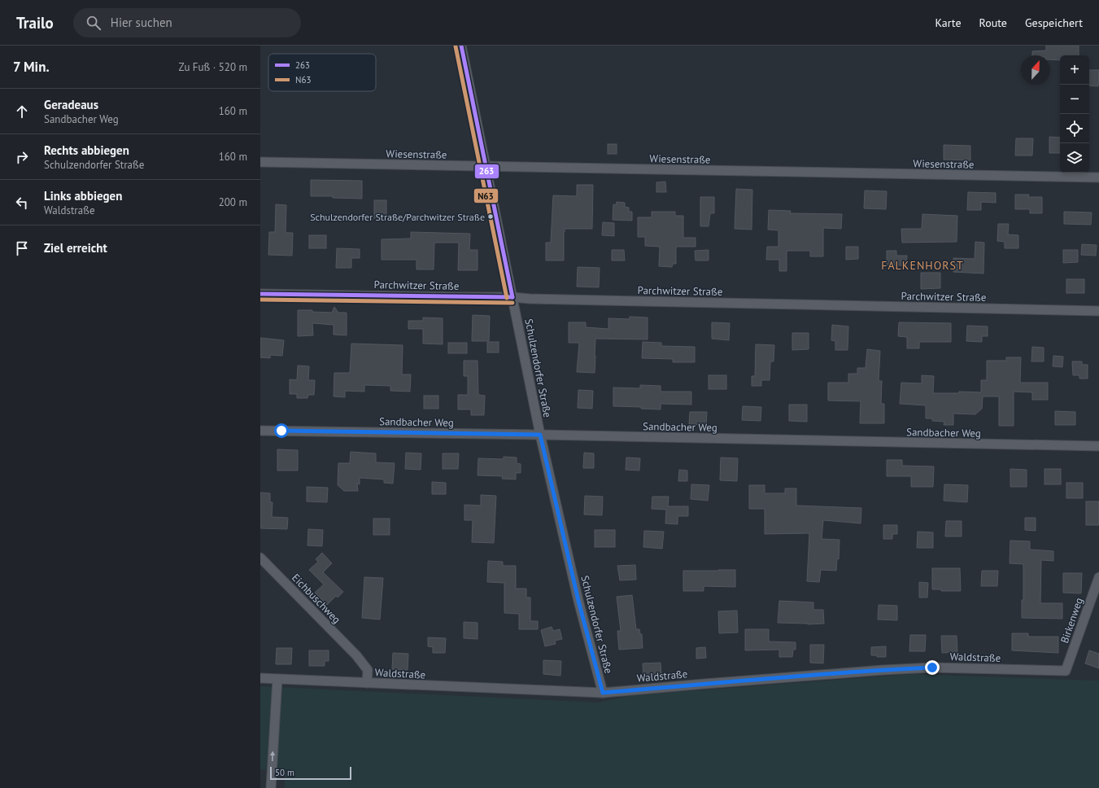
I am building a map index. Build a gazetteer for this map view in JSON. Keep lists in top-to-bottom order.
{
  "streets": {
    "street": [
      "Wiesenstraße",
      "Parchwitzer Straße",
      "Schulzendorfer Straße",
      "Sandbacher Weg",
      "Eichbuschweg",
      "Birkenweg",
      "Waldstraße"
    ]
  },
  "crossings": [
    ["Wiesenstraße", "Schulzendorfer Straße"],
    ["Parchwitzer Straße", "Schulzendorfer Straße"],
    ["Schulzendorfer Straße", "Sandbacher Weg"],
    ["Schulzendorfer Straße", "Waldstraße"],
    ["Eichbuschweg", "Waldstraße"],
    ["Birkenweg", "Waldstraße"]
  ],
  "districts": ["FALKENHORST"],
  "places": ["Schulzendorfer Straße/Parchwitzer Straße"],
  "lines": ["transit line 263", "transit line N63"],
  "legend": ["263", "N63"],
  "scale_bar": "50 m",
  "north": "top",
  "page": {
    "header": "Trailo",
    "search": "Hier suchen",
    "nav": ["Karte", "Route", "Gespeichert"],
    "heading": ["7 Min.", "Zu Fuß · 520 m"],
    "map_buttons": ["+", "−"],
    "list": [
      ["Geradeaus", "Sandbacher Weg", "160 m"],
      ["Rechts abbiegen", "Schulzendorfer Straße", "160 m"],
      ["Links abbiegen", "Waldstraße", "200 m"],
      "Ziel erreicht"
    ],
    "scale": "50 m"
  }
}
